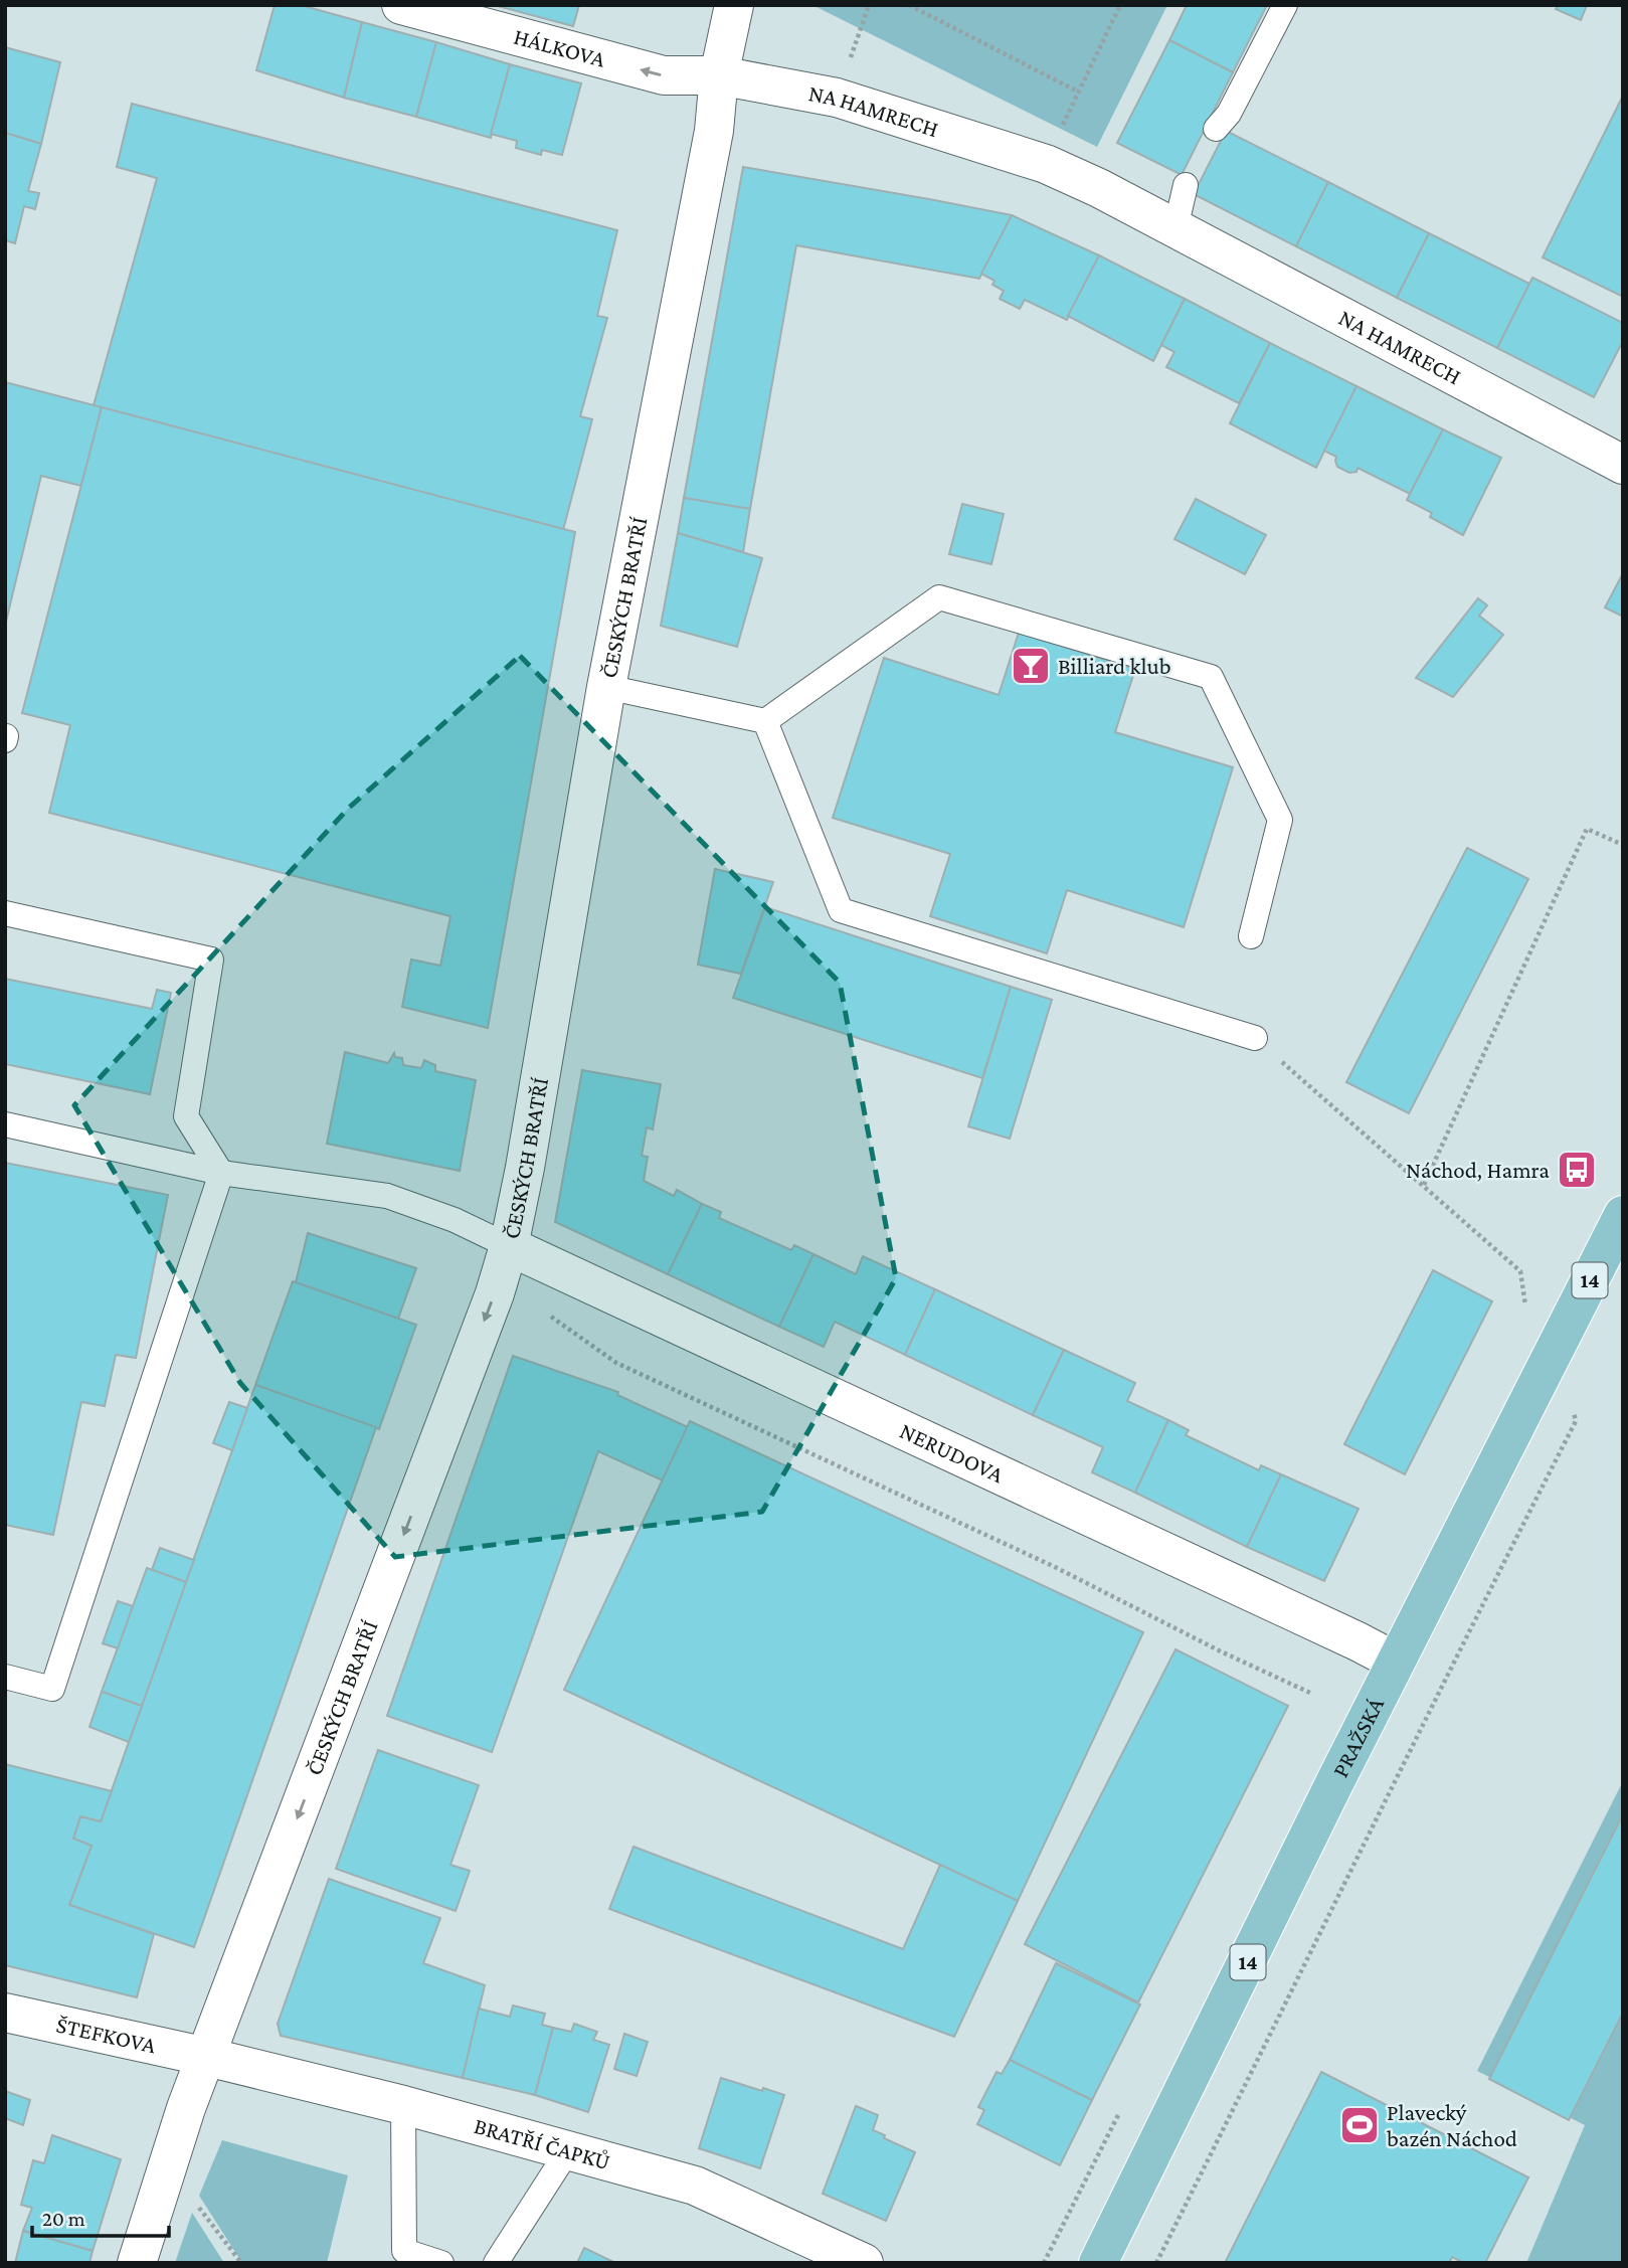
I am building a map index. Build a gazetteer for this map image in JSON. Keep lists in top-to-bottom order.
{
  "streets": {
    "main road": ["14", "PRAŽSKÁ"],
    "street": [
      "HÁLKOVA",
      "NA HAMRECH",
      "ČESKÝCH BRATŘÍ",
      "NERUDOVA",
      "ŠTEFKOVA",
      "BRATŘÍ ČAPKŮ"
    ]
  },
  "crossings": [
    ["HÁLKOVA", "NA HAMRECH"],
    ["HÁLKOVA", "ČESKÝCH BRATŘÍ"],
    ["NA HAMRECH", "ČESKÝCH BRATŘÍ"],
    ["ČESKÝCH BRATŘÍ", "NERUDOVA"],
    ["ČESKÝCH BRATŘÍ", "ŠTEFKOVA"],
    ["ČESKÝCH BRATŘÍ", "BRATŘÍ ČAPKŮ"],
    ["NERUDOVA", "PRAŽSKÁ"],
    ["ŠTEFKOVA", "BRATŘÍ ČAPKŮ"]
  ],
  "one_way": ["HÁLKOVA", "ČESKÝCH BRATŘÍ"],
  "places": {
    "bar": ["Billiard klub"],
    "bus stop": ["Náchod, Hamra"],
    "sports": ["Plavecký bazén Náchod"]
  },
  "scale_bar": "20 m"
}
